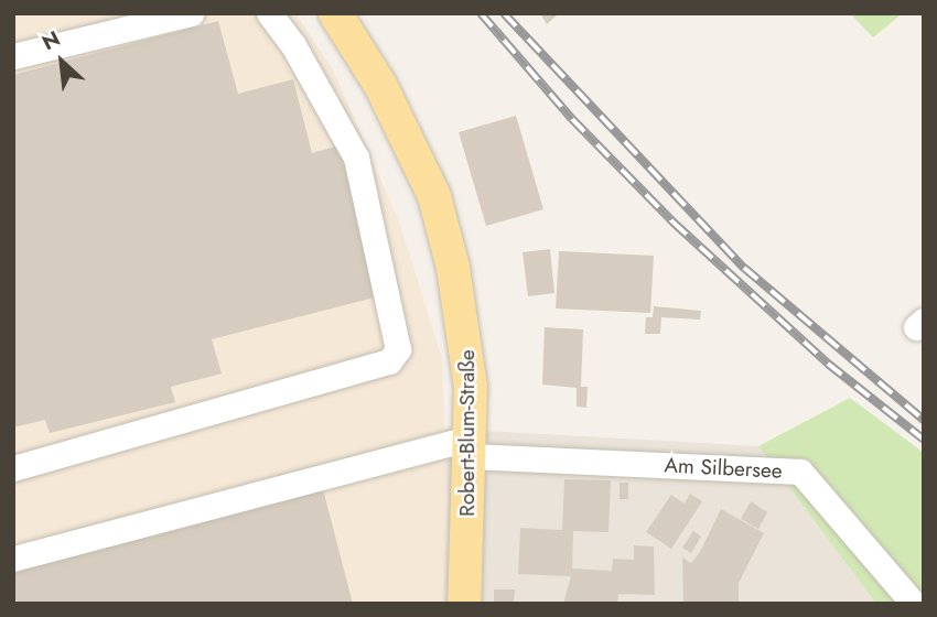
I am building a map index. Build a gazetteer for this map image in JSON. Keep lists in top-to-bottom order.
{
  "streets": {
    "main road": ["Robert-Blum-Straße"],
    "lane": ["Am Silbersee"]
  },
  "crossings": [
    ["Robert-Blum-Straße", "Am Silbersee"]
  ],
  "north": "top left"
}
